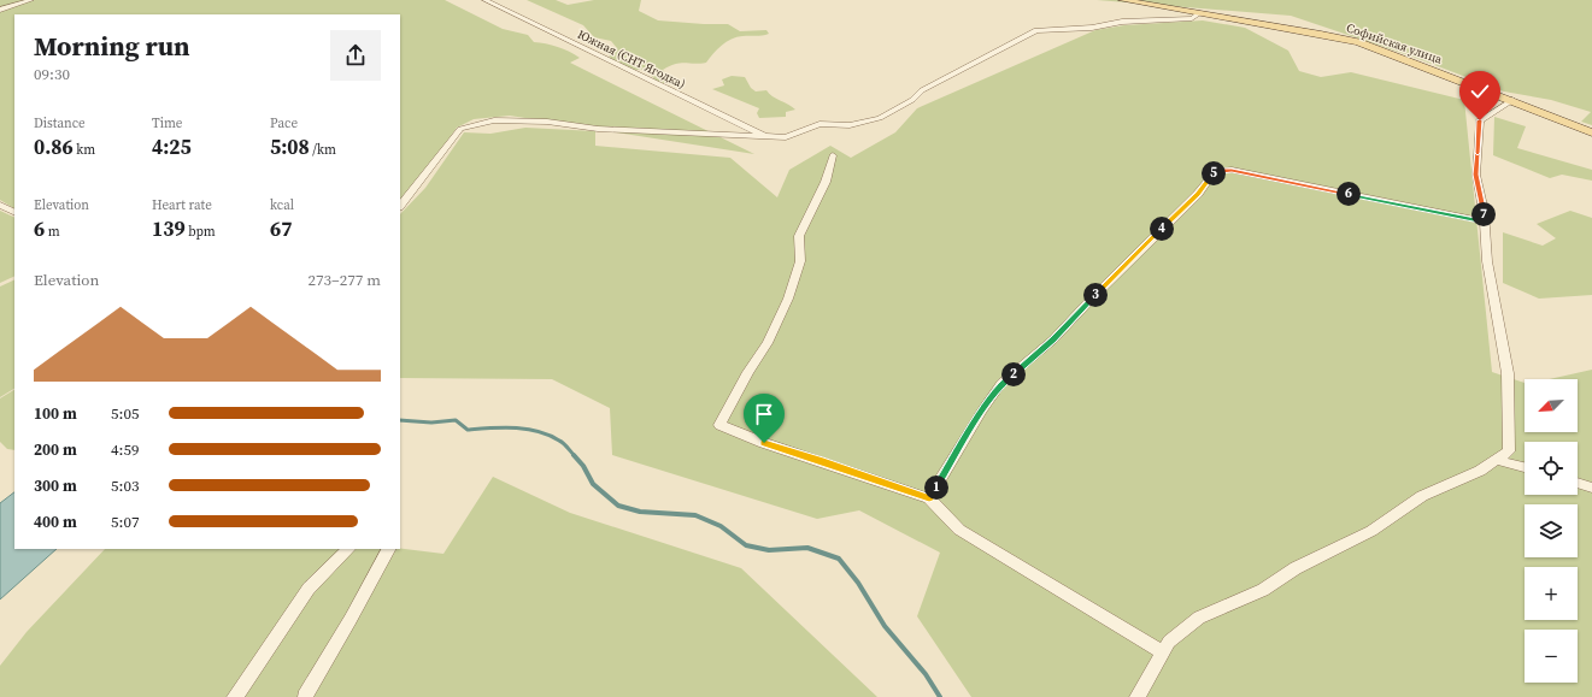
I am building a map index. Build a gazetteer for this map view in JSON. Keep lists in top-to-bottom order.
{
  "streets": {
    "main road": ["Софийская улица"],
    "street": ["Южная (СНТ Ягодка)"]
  },
  "north": "bottom left",
  "page": {
    "heading": ["Morning run", "09:30"],
    "stats": [
      ["Distance", "0.86 km"],
      ["Time", "4:25"],
      ["Pace", "5:08 /km"],
      ["Elevation", "6 m"],
      ["Heart rate", "139 bpm"],
      ["kcal", "67"]
    ],
    "pins": [
      "5",
      "6",
      "7",
      "4",
      "3",
      "2",
      "1"
    ],
    "chart": ["Elevation", "273–277 m"],
    "map_buttons": ["+", "−"],
    "list": [
      {
        "name": "100 m",
        "note": "5:05"
      },
      {
        "name": "200 m",
        "note": "4:59"
      },
      {
        "name": "300 m",
        "note": "5:03"
      },
      {
        "name": "400 m",
        "note": "5:07"
      }
    ]
  }
}
